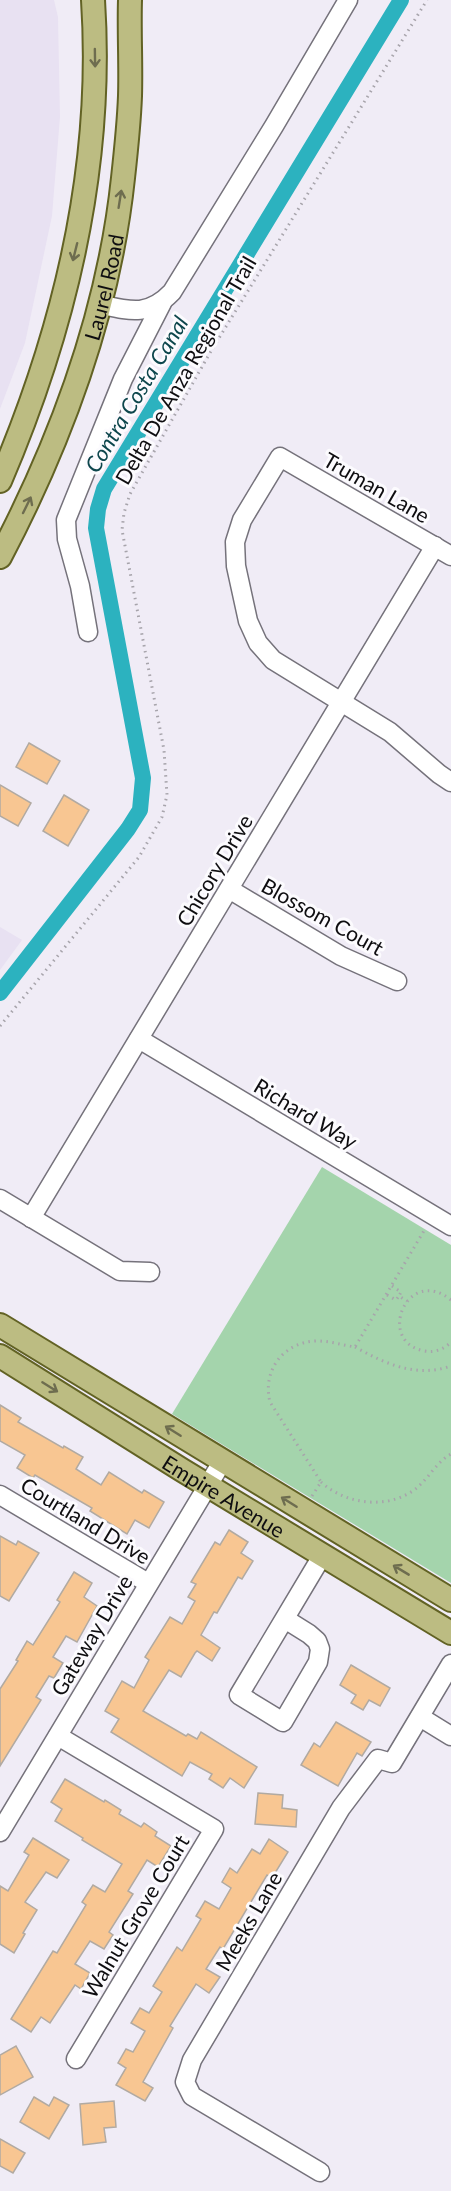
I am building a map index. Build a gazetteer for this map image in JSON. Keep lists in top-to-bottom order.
{
  "streets": {
    "main road": ["Laurel Road", "Empire Avenue"],
    "street": [
      "Truman Lane",
      "Chicory Drive",
      "Blossom Court",
      "Richard Way",
      "Courtland Drive",
      "Gateway Drive",
      "Walnut Grove Court",
      "Meeks Lane"
    ],
    "path": ["Delta De Anza Regional Trail"]
  },
  "crossings": [
    ["Truman Lane", "Chicory Drive"],
    ["Chicory Drive", "Blossom Court"],
    ["Chicory Drive", "Richard Way"],
    ["Empire Avenue", "Gateway Drive"],
    ["Courtland Drive", "Gateway Drive"],
    ["Gateway Drive", "Walnut Grove Court"]
  ],
  "water": ["Contra Costa Canal"]
}
